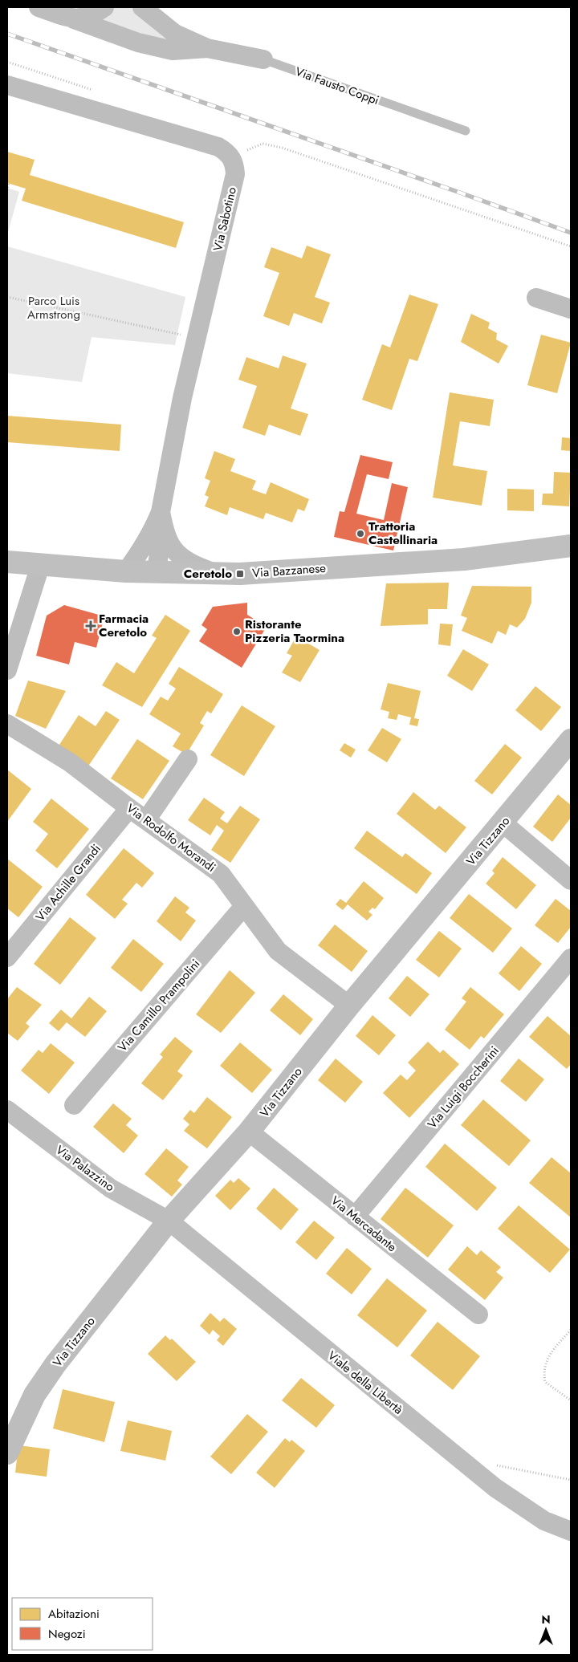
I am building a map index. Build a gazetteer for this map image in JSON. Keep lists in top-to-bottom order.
{
  "streets": {
    "main road": ["Via Bazzanese"],
    "street": [
      "Via Fausto Coppi",
      "Via Sabotino",
      "Via Rodolfo Morandi",
      "Via Tizzano",
      "Via Achille Grandi",
      "Via Camillo Prampolini",
      "Via Luigi Boccherini",
      "Via Palazzino",
      "Via Mercadante",
      "Viale della Libertà"
    ]
  },
  "crossings": [
    ["Via Rodolfo Morandi", "Via Tizzano"],
    ["Via Rodolfo Morandi", "Via Achille Grandi"],
    ["Via Rodolfo Morandi", "Via Camillo Prampolini"],
    ["Via Tizzano", "Via Palazzino"],
    ["Via Tizzano", "Via Mercadante"],
    ["Via Tizzano", "Viale della Libertà"],
    ["Via Luigi Boccherini", "Via Mercadante"],
    ["Via Palazzino", "Viale della Libertà"]
  ],
  "parks": ["Parco Luis Armstrong"],
  "places": {
    "other": ["Trattoria Castellinaria", "Ristorante Pizzeria Taormina"],
    "transit": ["Ceretolo"],
    "health": ["Farmacia Ceretolo"]
  },
  "legend": ["Abitazioni", "Negozi"],
  "north": "top"
}
